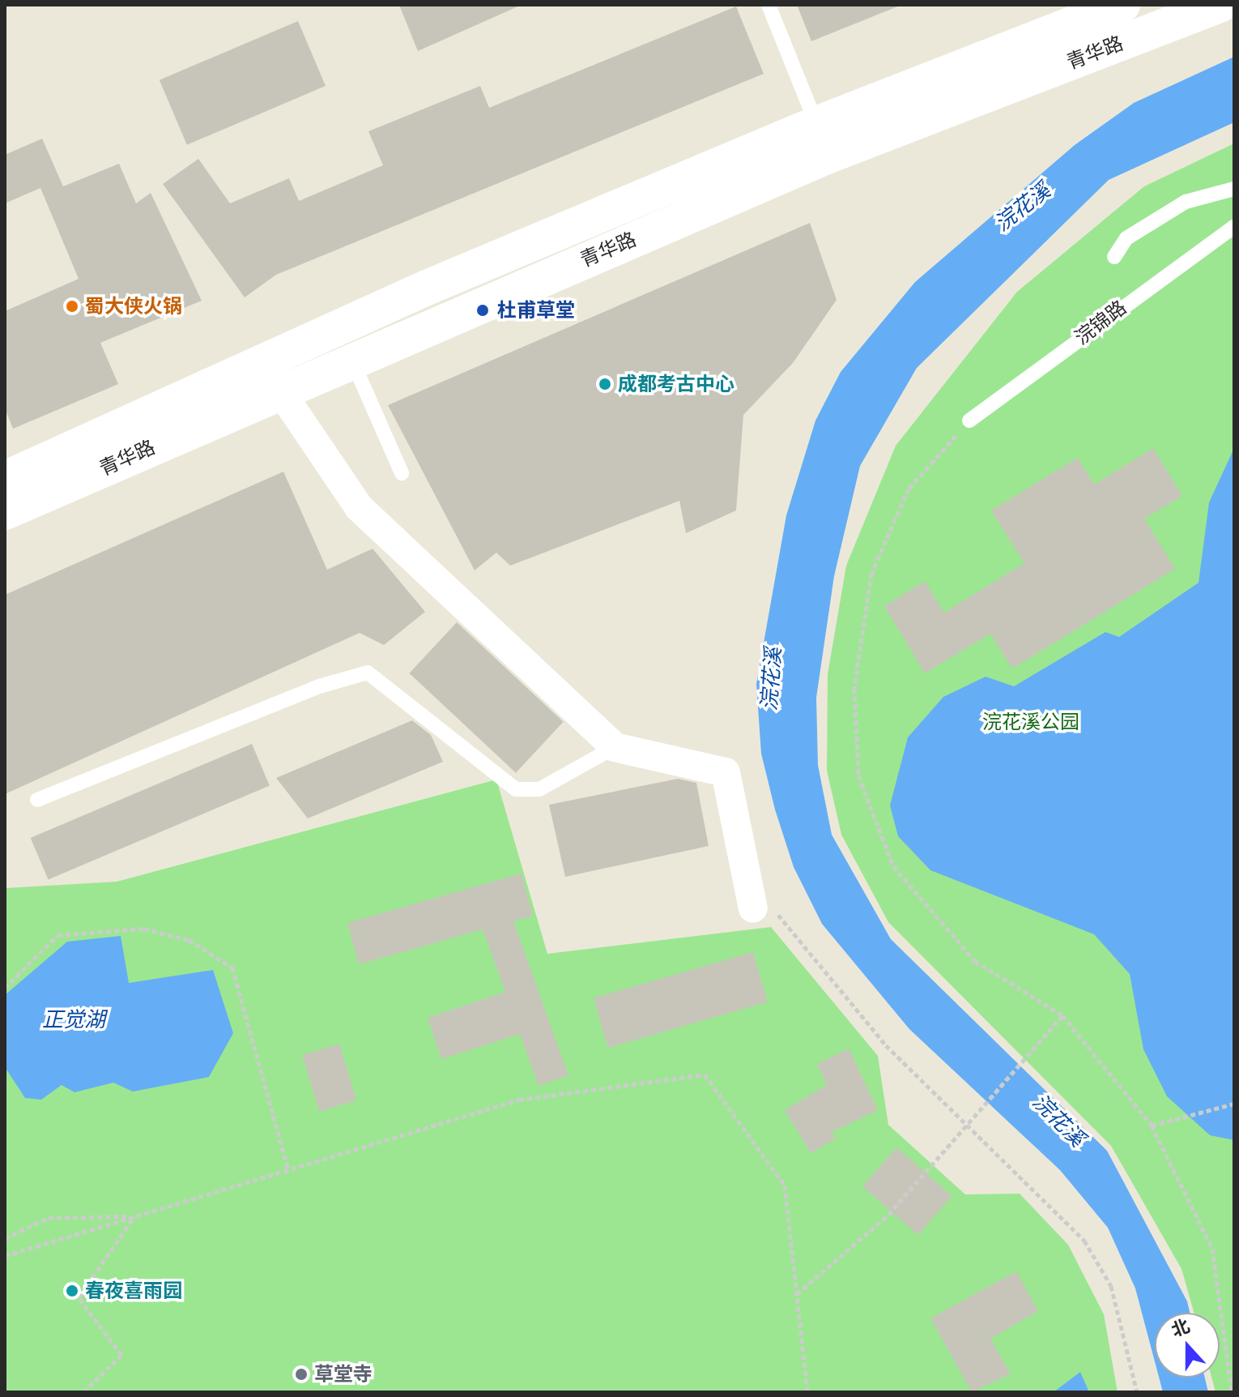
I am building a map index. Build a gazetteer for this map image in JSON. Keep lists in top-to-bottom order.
{
  "streets": {
    "main road": ["青华路"],
    "lane": ["浣锦路"]
  },
  "water": ["浣花溪", "正觉湖"],
  "parks": ["浣花溪公园"],
  "places": [
    "蜀大侠火锅",
    "杜甫草堂",
    "成都考古中心",
    "春夜喜雨园",
    "草堂寺"
  ],
  "north": "top"
}
